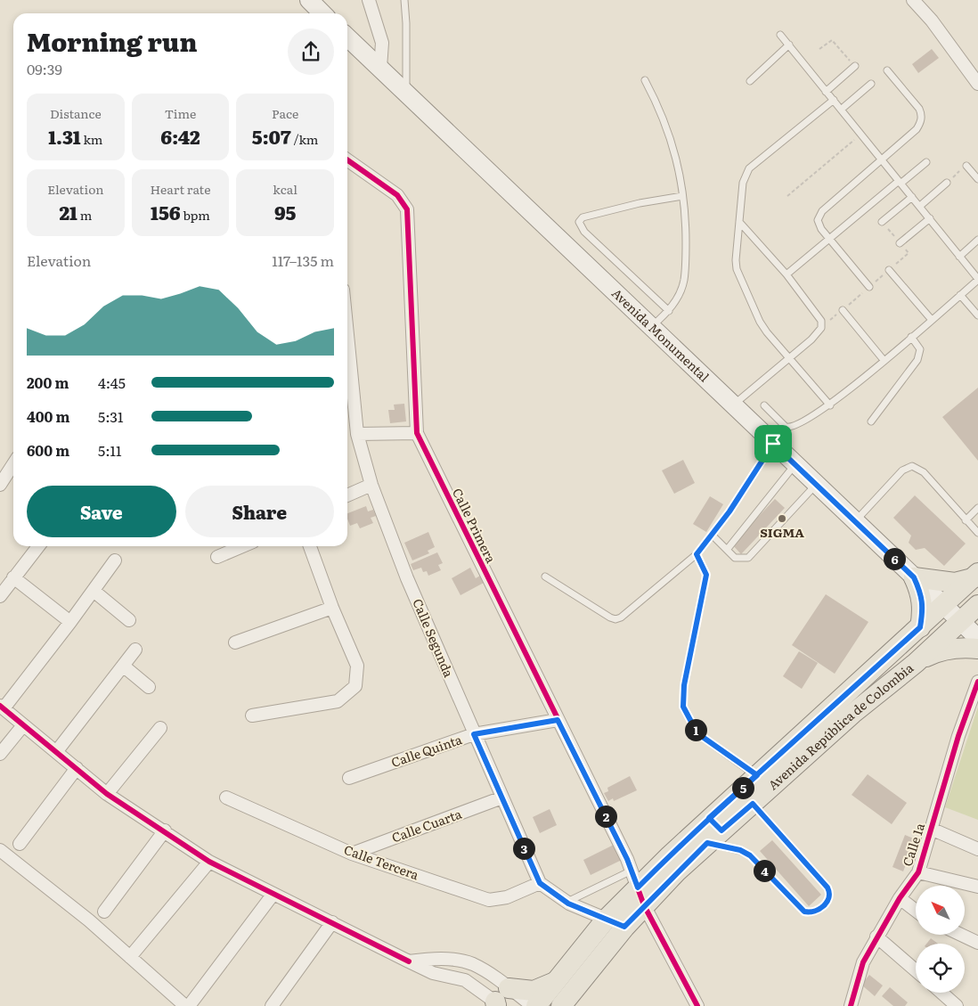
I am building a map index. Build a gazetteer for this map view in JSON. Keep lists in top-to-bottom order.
{
  "streets": {
    "main road": ["Avenida Monumental", "Avenida República de Colombia"],
    "street": [
      "Calle Primera",
      "Calle Segunda",
      "Calle Quinta",
      "Calle Cuarta",
      "Calle 1a",
      "Calle Tercera"
    ]
  },
  "crossings": [
    ["Avenida Monumental", "Avenida República de Colombia"],
    ["Calle Primera", "Avenida República de Colombia"],
    ["Calle Primera", "Calle Quinta"],
    ["Calle Segunda", "Calle Quinta"],
    ["Calle Segunda", "Calle Cuarta"],
    ["Calle Segunda", "Calle Tercera"],
    ["Calle Cuarta", "Calle Tercera"]
  ],
  "places": ["SIGMA"],
  "north": "top left",
  "page": {
    "heading": ["Morning run", "09:39"],
    "stats": [
      ["Distance", "1.31 km"],
      ["Time", "6:42"],
      ["Pace", "5:07 /km"],
      ["Elevation", "21 m"],
      ["Heart rate", "156 bpm"],
      ["kcal", "95"]
    ],
    "chart": ["Elevation", "117–135 m"],
    "list": [
      {
        "name": "200 m",
        "note": "4:45"
      },
      {
        "name": "400 m",
        "note": "5:31"
      },
      {
        "name": "600 m",
        "note": "5:11"
      }
    ],
    "buttons": ["Save", "Share"],
    "pins": [
      "6",
      "1",
      "5",
      "2",
      "3",
      "4"
    ]
  }
}
